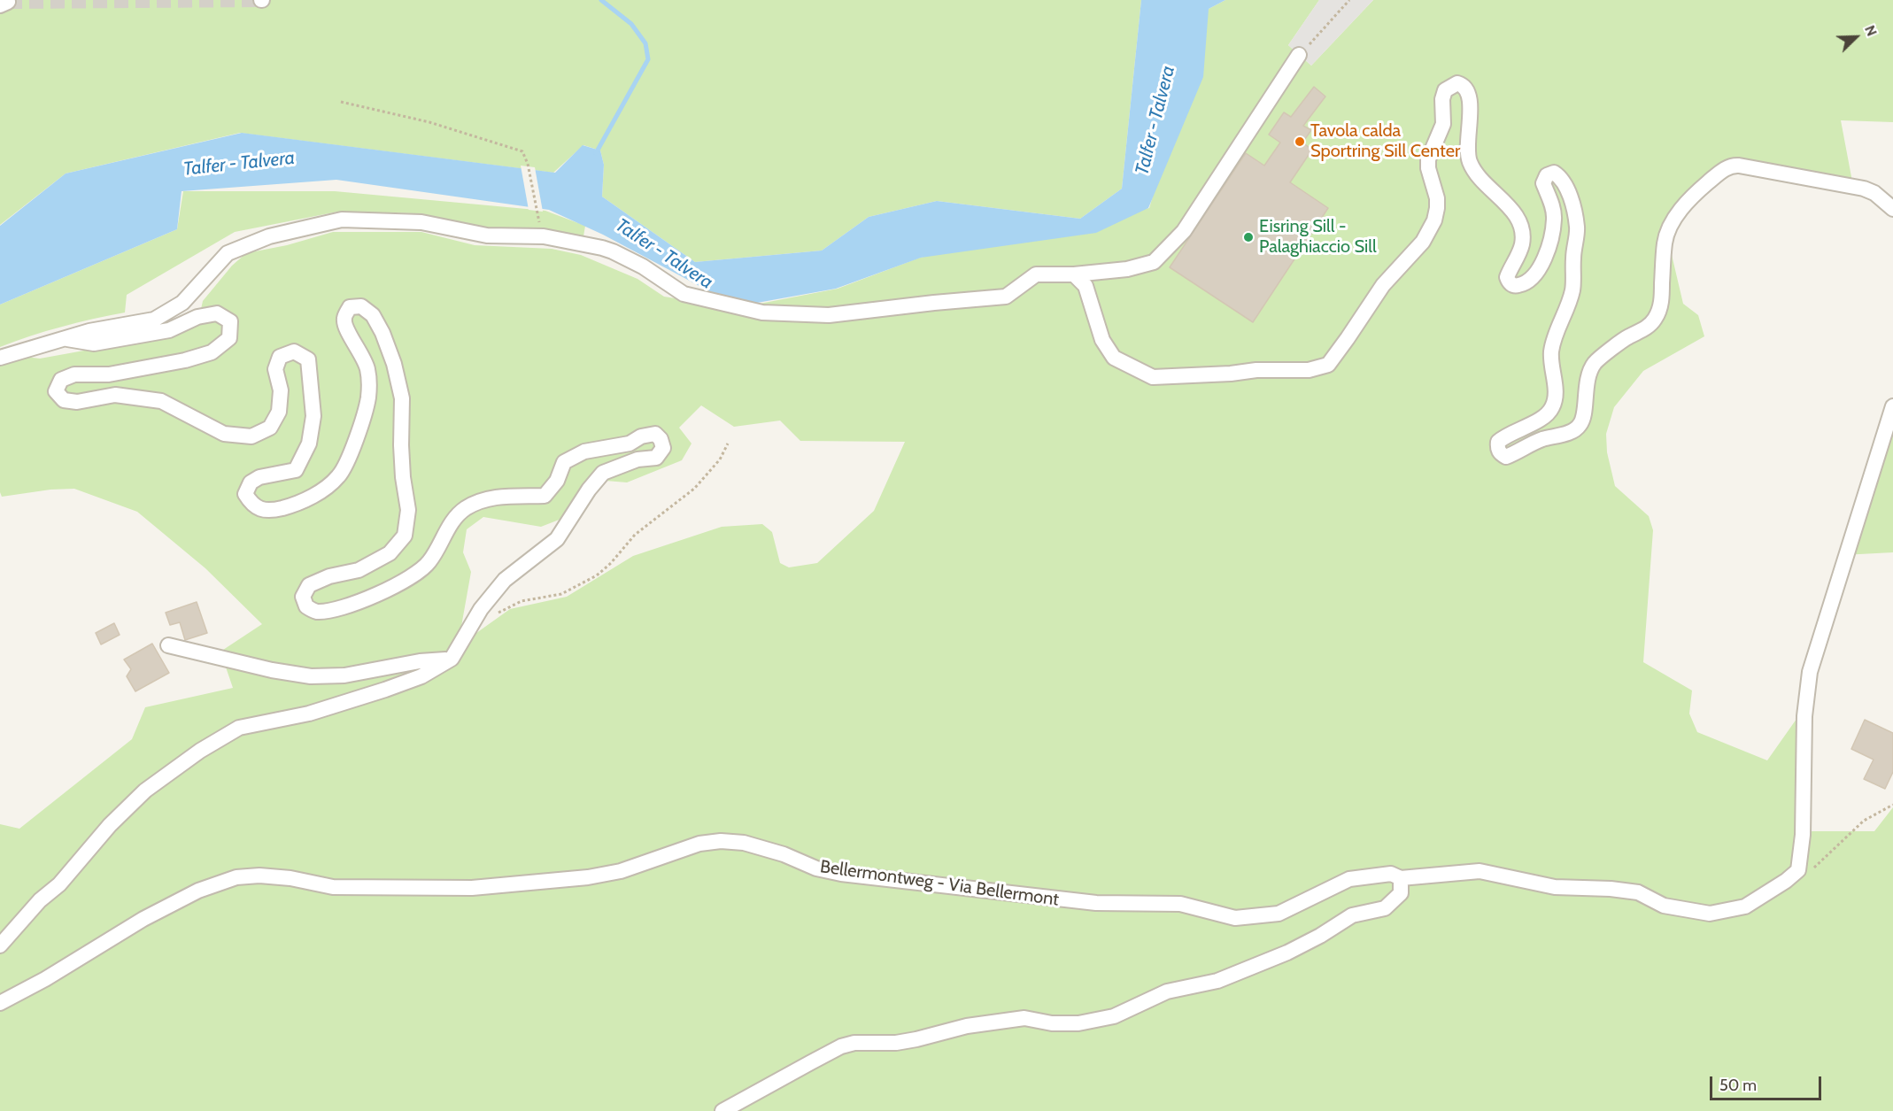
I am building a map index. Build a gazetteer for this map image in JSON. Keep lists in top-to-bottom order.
{
  "streets": {
    "street": ["Bellermontweg - Via Bellermont"]
  },
  "water": ["Talfer - Talvera"],
  "places": ["Tavola calda Sportring Sill Center", "Eisring Sill - Palaghiaccio Sill"],
  "scale_bar": "50 m",
  "north": "top right"
}
